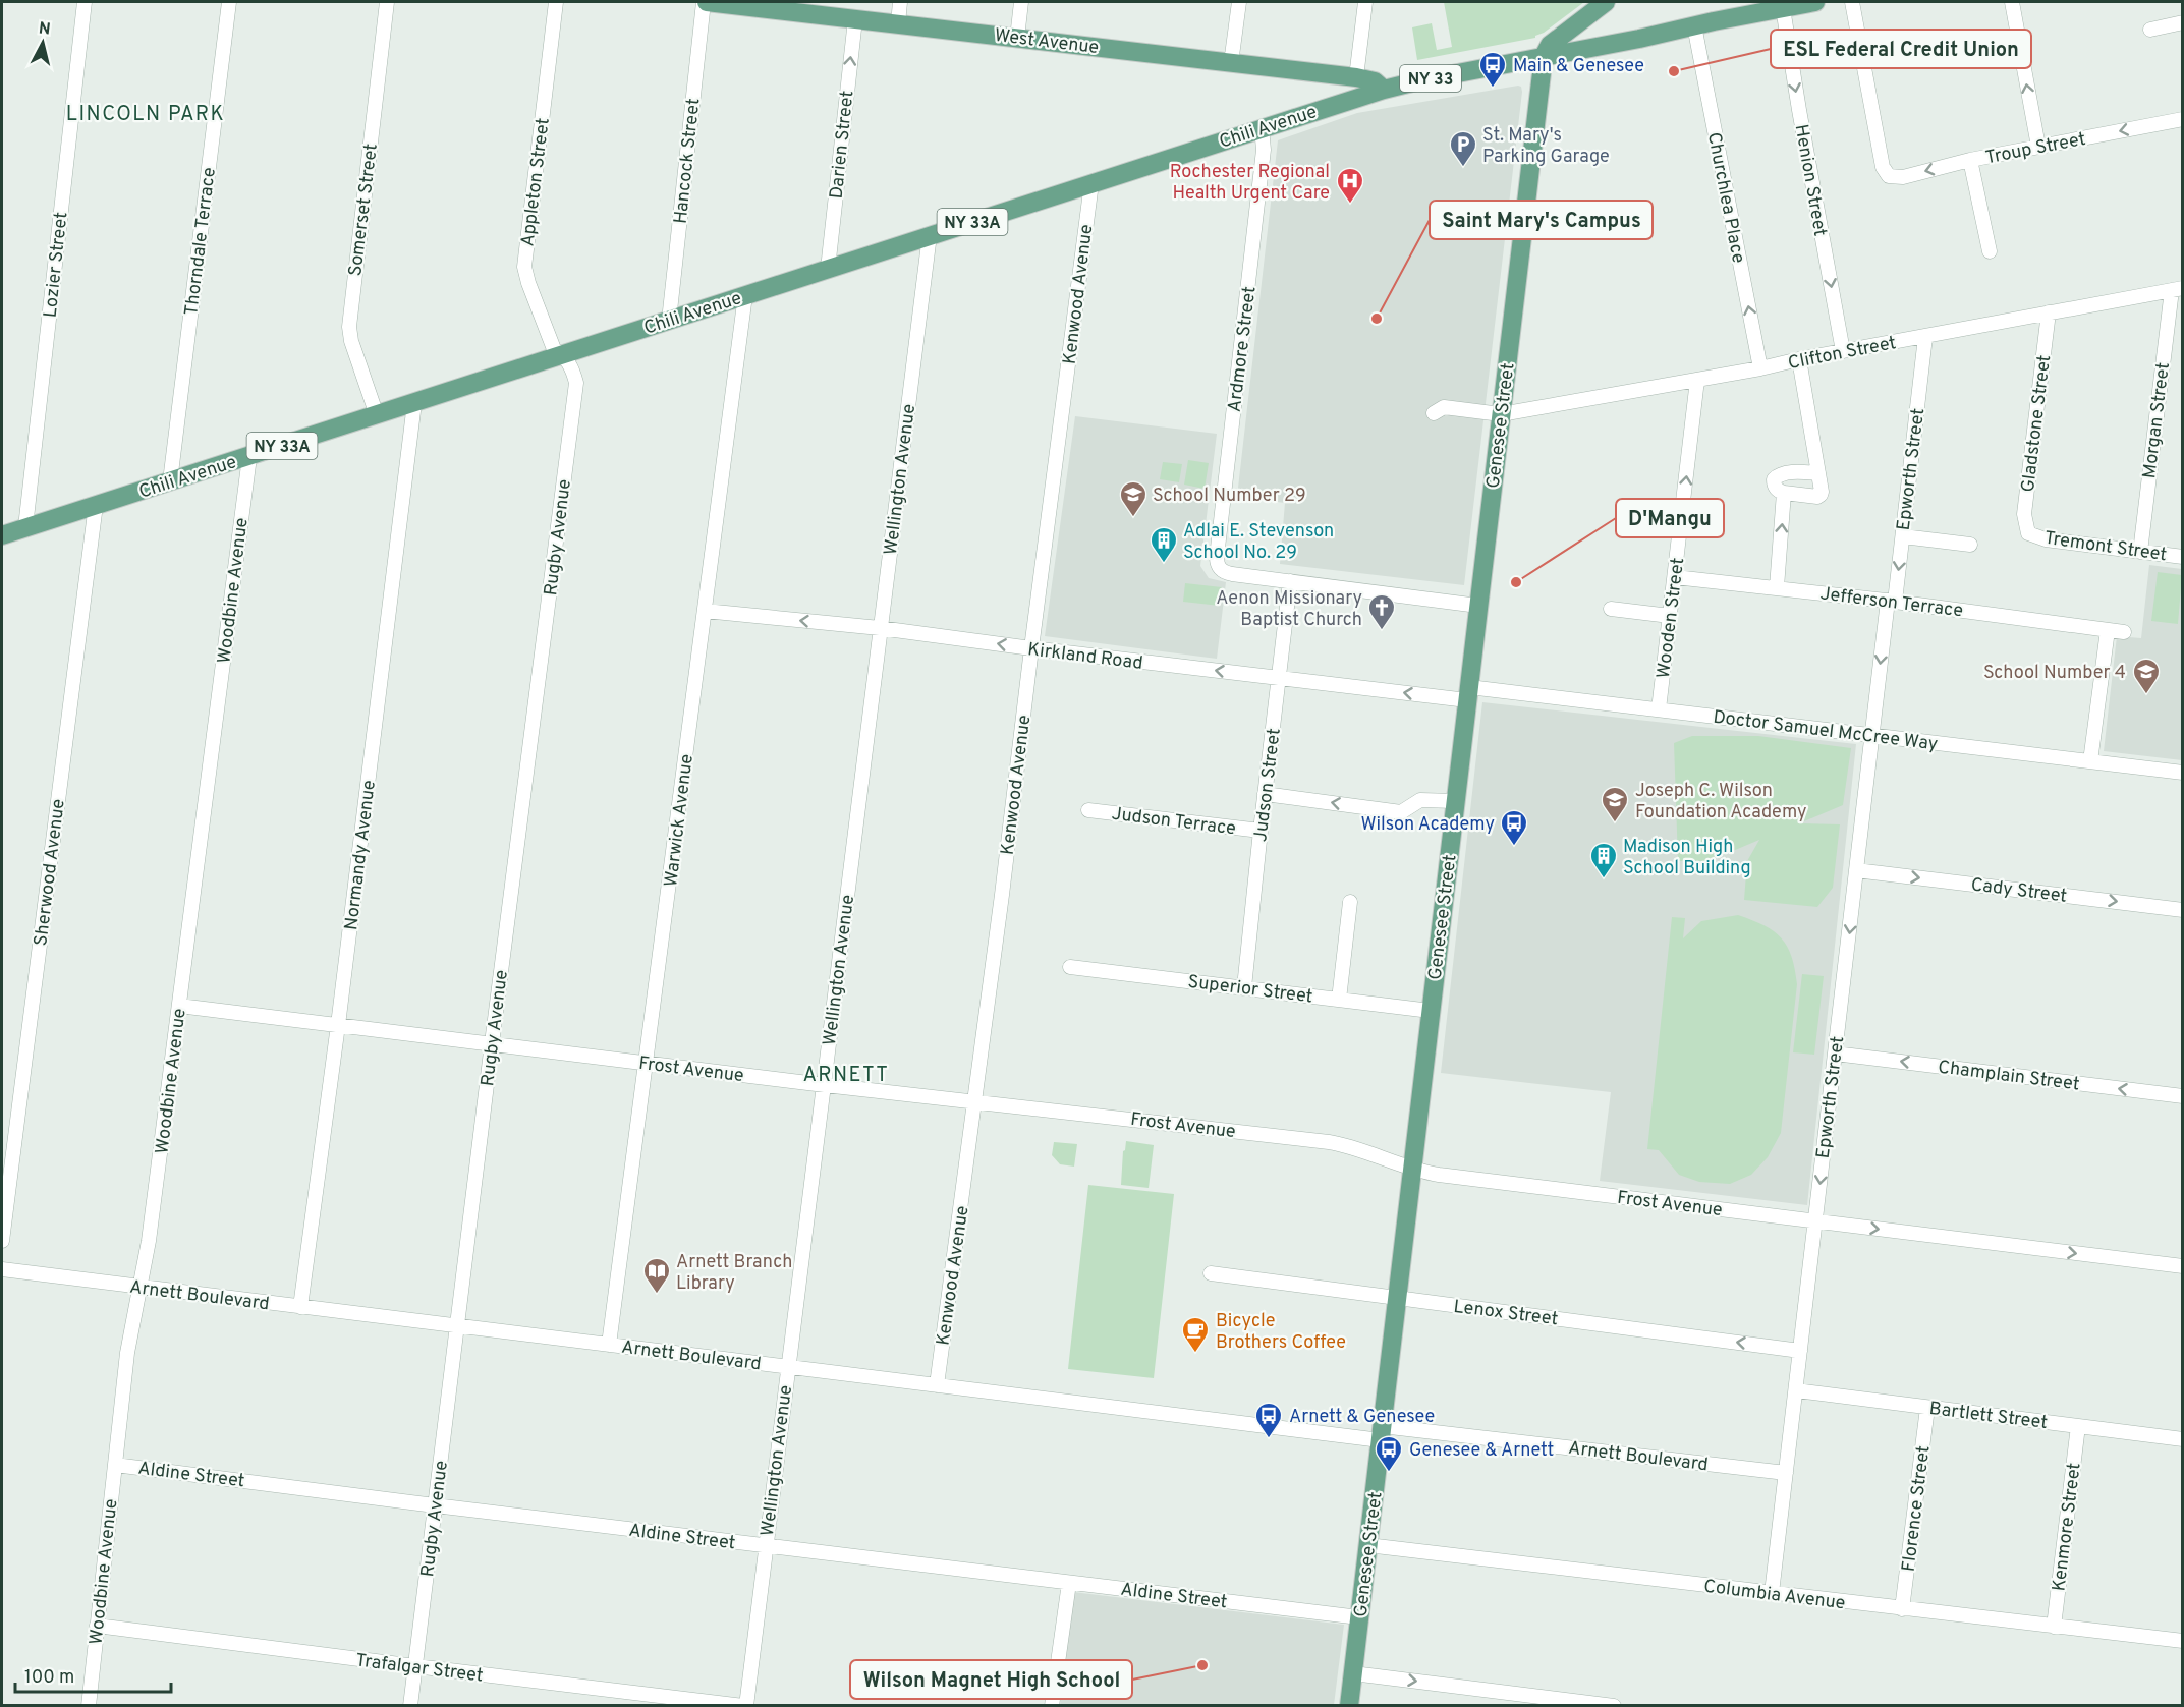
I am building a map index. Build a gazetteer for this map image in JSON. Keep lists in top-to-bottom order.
{
  "streets": {
    "main road": [
      "West Avenue",
      "NY 33",
      "Chili Avenue",
      "NY 33A",
      "Genesee Street"
    ],
    "street": [
      "Darien Street",
      "Troup Street",
      "Hancock Street",
      "Henion Street",
      "Appleton Street",
      "Churchlea Place",
      "Somerset Street",
      "Thorndale Terrace",
      "Lozier Street",
      "Kenwood Avenue",
      "Ardmore Street",
      "Clifton Street",
      "Morgan Street",
      "Gladstone Street",
      "Epworth Street",
      "Wellington Avenue",
      "Rugby Avenue",
      "Tremont Street",
      "Woodbine Avenue",
      "Jefferson Terrace",
      "Wooden Street",
      "Kirkland Road",
      "Doctor Samuel McCree Way",
      "Judson Street",
      "Warwick Avenue",
      "Judson Terrace",
      "Normandy Avenue",
      "Sherwood Avenue",
      "Cady Street",
      "Superior Street",
      "Frost Avenue",
      "Champlain Street",
      "Arnett Boulevard",
      "Lenox Street",
      "Bartlett Street",
      "Aldine Street",
      "Florence Street",
      "Kenmore Street",
      "Columbia Avenue",
      "Trafalgar Street"
    ]
  },
  "crossings": [
    ["West Avenue", "NY 33"],
    ["West Avenue", "Chili Avenue"],
    ["West Avenue", "Darien Street"],
    ["West Avenue", "Hancock Street"],
    ["NY 33", "Chili Avenue"],
    ["NY 33", "Henion Street"],
    ["NY 33", "Churchlea Place"],
    ["NY 33", "Genesee Street"],
    ["Chili Avenue", "Darien Street"],
    ["Chili Avenue", "Hancock Street"],
    ["Chili Avenue", "Appleton Street"],
    ["Chili Avenue", "Somerset Street"],
    ["Chili Avenue", "Thorndale Terrace"],
    ["Chili Avenue", "Lozier Street"],
    ["Chili Avenue", "Kenwood Avenue"],
    ["Chili Avenue", "Ardmore Street"],
    ["Chili Avenue", "Wellington Avenue"],
    ["Chili Avenue", "Rugby Avenue"],
    ["Chili Avenue", "Woodbine Avenue"],
    ["Chili Avenue", "Warwick Avenue"],
    ["Chili Avenue", "Normandy Avenue"],
    ["Chili Avenue", "Sherwood Avenue"],
    ["Henion Street", "Clifton Street"],
    ["Appleton Street", "Rugby Avenue"],
    ["Churchlea Place", "Clifton Street"],
    ["Kenwood Avenue", "Kirkland Road"],
    ["Kenwood Avenue", "Frost Avenue"],
    ["Kenwood Avenue", "Arnett Boulevard"],
    ["Ardmore Street", "Judson Street"],
    ["Clifton Street", "Morgan Street"],
    ["Clifton Street", "Gladstone Street"],
    ["Clifton Street", "Genesee Street"],
    ["Clifton Street", "Epworth Street"],
    ["Clifton Street", "Wooden Street"],
    ["Morgan Street", "Tremont Street"],
    ["Gladstone Street", "Tremont Street"],
    ["Genesee Street", "Kirkland Road"],
    ["Genesee Street", "Doctor Samuel McCree Way"],
    ["Genesee Street", "Superior Street"],
    ["Genesee Street", "Frost Avenue"],
    ["Genesee Street", "Arnett Boulevard"],
    ["Genesee Street", "Lenox Street"],
    ["Genesee Street", "Aldine Street"],
    ["Genesee Street", "Columbia Avenue"],
    ["Epworth Street", "Jefferson Terrace"],
    ["Epworth Street", "Doctor Samuel McCree Way"],
    ["Epworth Street", "Cady Street"],
    ["Epworth Street", "Frost Avenue"],
    ["Epworth Street", "Champlain Street"],
    ["Epworth Street", "Arnett Boulevard"],
    ["Epworth Street", "Lenox Street"],
    ["Epworth Street", "Bartlett Street"],
    ["Epworth Street", "Columbia Avenue"],
    ["Wellington Avenue", "Kirkland Road"],
    ["Wellington Avenue", "Frost Avenue"],
    ["Wellington Avenue", "Arnett Boulevard"],
    ["Wellington Avenue", "Aldine Street"],
    ["Wellington Avenue", "Trafalgar Street"],
    ["Rugby Avenue", "Frost Avenue"],
    ["Rugby Avenue", "Arnett Boulevard"],
    ["Rugby Avenue", "Aldine Street"],
    ["Rugby Avenue", "Trafalgar Street"],
    ["Woodbine Avenue", "Frost Avenue"],
    ["Woodbine Avenue", "Arnett Boulevard"],
    ["Woodbine Avenue", "Aldine Street"],
    ["Woodbine Avenue", "Trafalgar Street"],
    ["Jefferson Terrace", "Wooden Street"],
    ["Wooden Street", "Doctor Samuel McCree Way"],
    ["Kirkland Road", "Doctor Samuel McCree Way"],
    ["Kirkland Road", "Judson Street"],
    ["Kirkland Road", "Warwick Avenue"],
    ["Judson Street", "Judson Terrace"],
    ["Judson Street", "Superior Street"],
    ["Warwick Avenue", "Frost Avenue"],
    ["Warwick Avenue", "Arnett Boulevard"],
    ["Normandy Avenue", "Frost Avenue"],
    ["Normandy Avenue", "Arnett Boulevard"],
    ["Bartlett Street", "Florence Street"],
    ["Bartlett Street", "Kenmore Street"],
    ["Florence Street", "Columbia Avenue"],
    ["Kenmore Street", "Columbia Avenue"]
  ],
  "one_way": [
    "Darien Street",
    "Henion Street",
    "Churchlea Place",
    "Epworth Street",
    "Cady Street",
    "Champlain Street",
    "Lenox Street"
  ],
  "districts": ["LINCOLN PARK", "ARNETT"],
  "places": {
    "other": [
      "ESL Federal Credit Union",
      "Saint Mary's Campus",
      "D'Mangu",
      "Wilson Magnet High School"
    ],
    "bus stop": [
      "Main & Genesee",
      "Wilson Academy",
      "Arnett & Genesee",
      "Genesee & Arnett"
    ],
    "parking": ["St. Mary's Parking Garage"],
    "hospital": ["Rochester Regional Health Urgent Care"],
    "school or university": ["School Number 29", "School Number 4", "Joseph C. Wilson Foundation Academy"],
    "building": ["Adlai E. Stevenson School No. 29", "Madison High School Building"],
    "church": ["Aenon Missionary Baptist Church"],
    "library": ["Arnett Branch Library"],
    "cafe": ["Bicycle Brothers Coffee"]
  },
  "scale_bar": "100 m",
  "north": "top"
}
